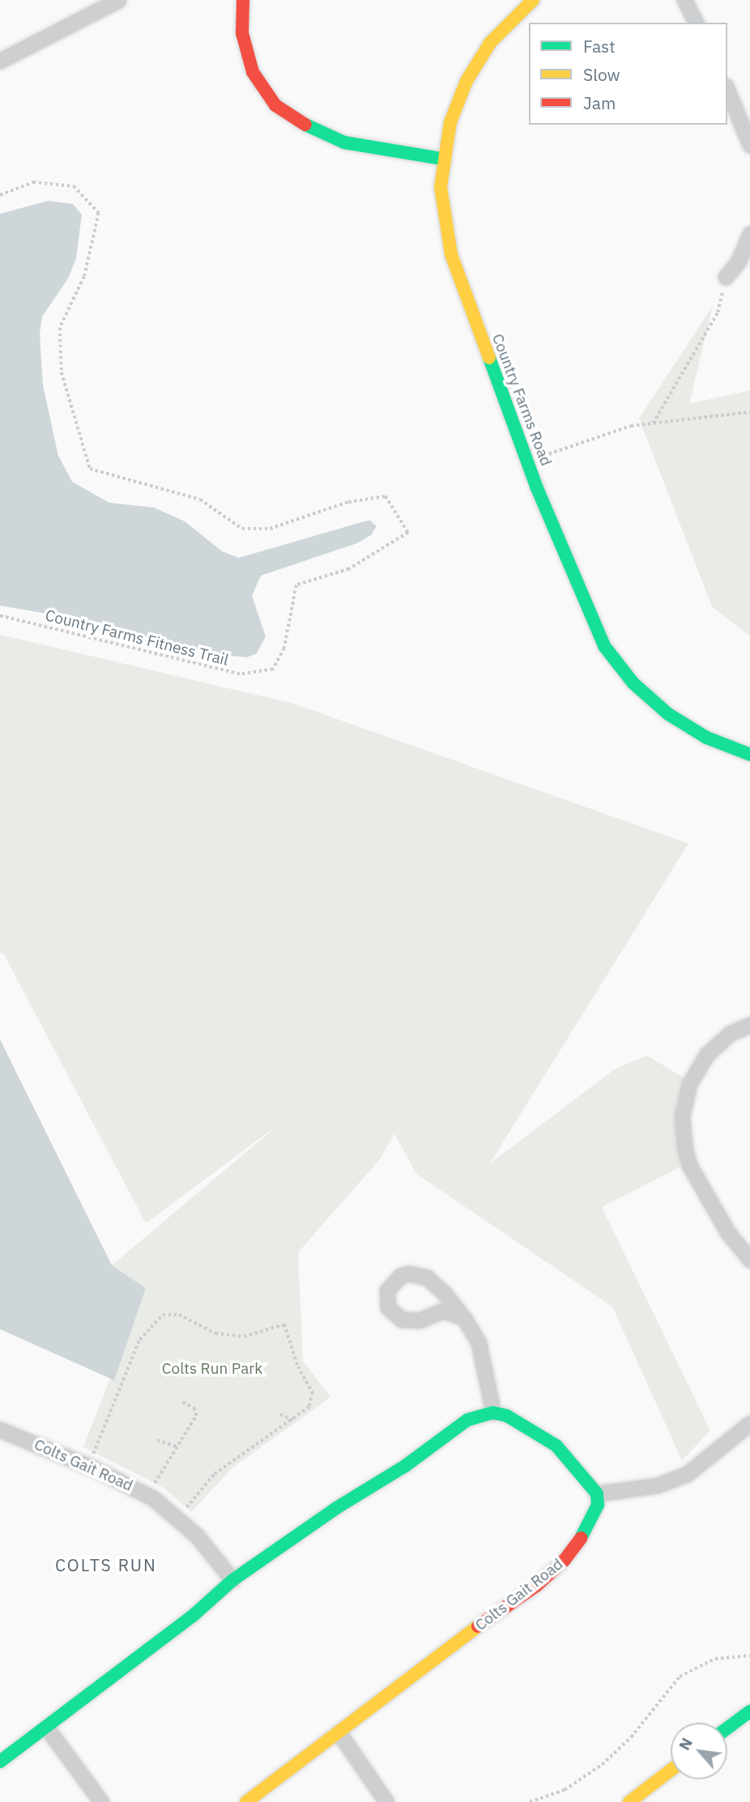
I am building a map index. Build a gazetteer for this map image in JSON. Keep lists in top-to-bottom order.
{
  "streets": {
    "street": ["Country Farms Road", "Colts Gait Road"],
    "path": ["Country Farms Fitness Trail"]
  },
  "districts": ["COLTS RUN"],
  "parks": ["Colts Run Park"],
  "legend": ["Fast", "Slow", "Jam"],
  "north": "top left"
}
